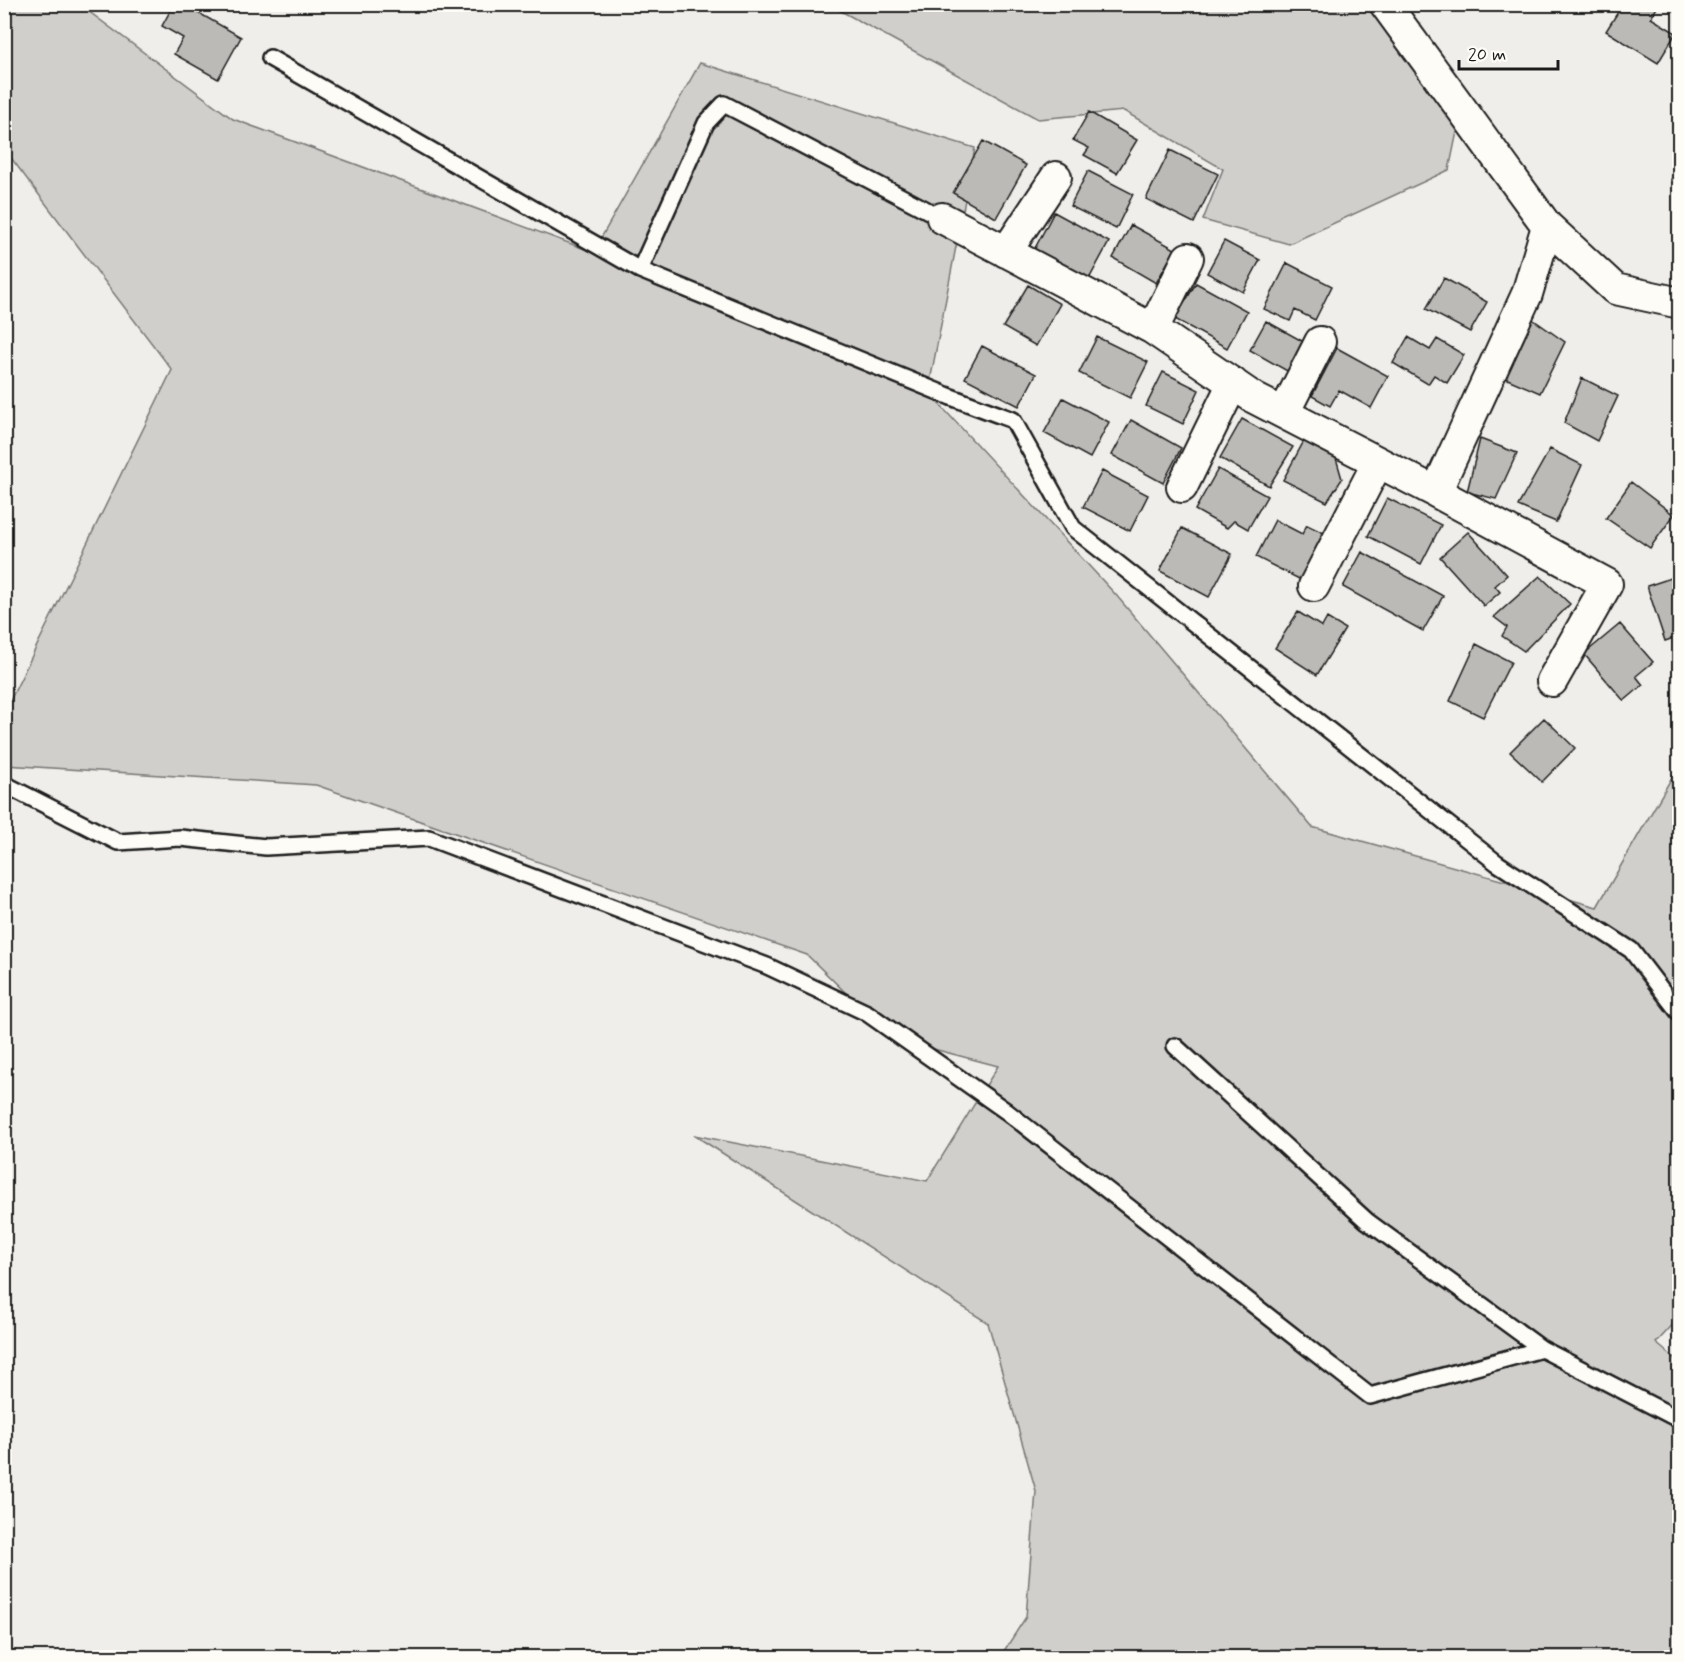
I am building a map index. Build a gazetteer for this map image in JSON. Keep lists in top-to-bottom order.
{
  "scale_bar": "20 m"
}
